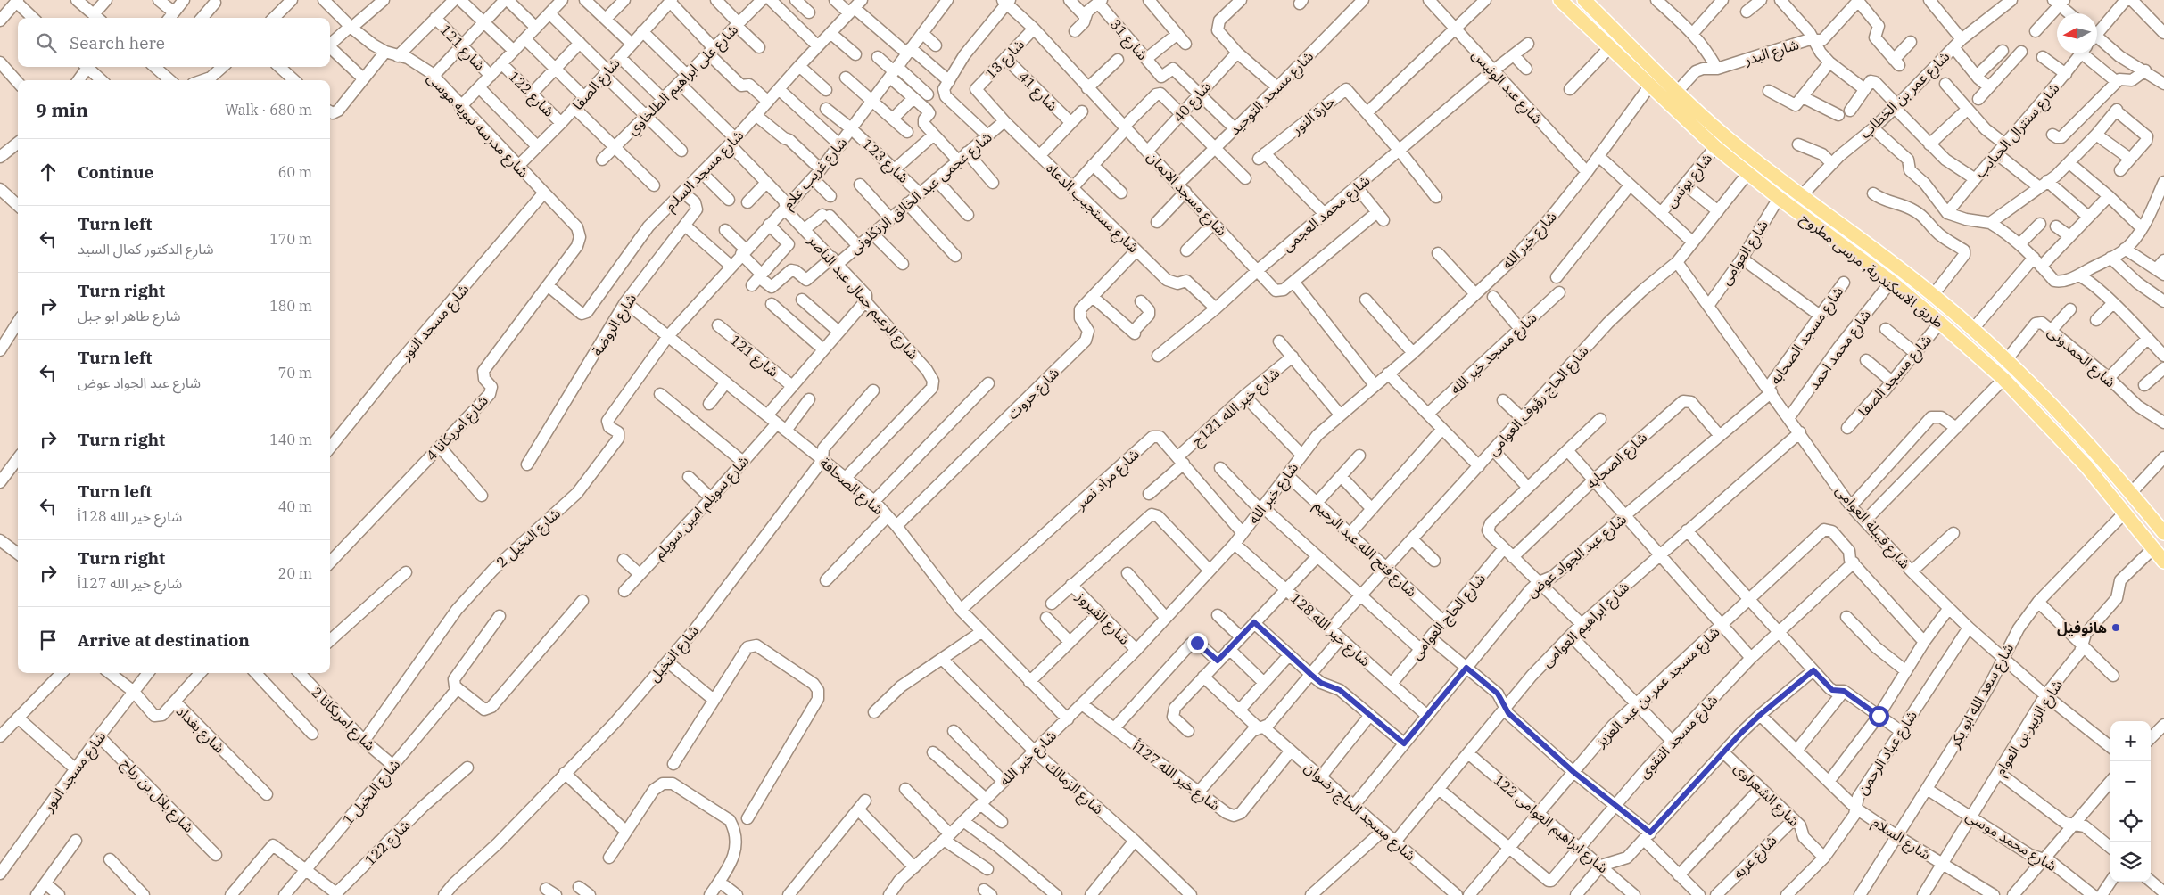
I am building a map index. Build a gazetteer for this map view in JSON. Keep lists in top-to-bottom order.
{
  "streets": {
    "main road": ["طريق الاسكندرية, مرسى مطروح"],
    "street": [
      "شارع 31",
      "شارع 121",
      "شارع البدر",
      "شارع 13",
      "شارع على ابراهيم الطلخاوي",
      "شارع الصفا",
      "شارع عبد الونيس",
      "شارع 41",
      "شارع مسجد التوحيد",
      "شارع 122",
      "شارع عمر بن الخطاب",
      "شارع 40",
      "حارة النور",
      "شارع مدرسه نبويه موسى",
      "شارع سنترال الحبايب",
      "شارع 123",
      "شارع مسجد السلام",
      "شارع غريب علام",
      "شارع يونس",
      "شارع عجمى عبد الخالق الزنكلونى",
      "شارع مسجد الايمان",
      "شارع مستجيب الدعاه",
      "شارع محمد العجمى",
      "شارع خير الله",
      "شارع العوامى",
      "شارع الزعيم جمال عبد الناصر",
      "شارع مسجد النور",
      "شارع الروضة",
      "شارع مسجد الصحابه",
      "شارع محمد احمد",
      "شارع مسجد خير الله",
      "شارع الحمدونى",
      "شارع مسجد الصفا",
      "شارع حروت",
      "شارع الحاج رؤوف العوامى",
      "شارع خير الله 121ج",
      "شارع امريكانا 4",
      "شارع الصحابه",
      "شارع مراد نصر",
      "شارع الصحافة",
      "شارع سويلم امين سويلم",
      "شارع قبيلة العوامى",
      "شارع النخيل 2",
      "شارع فتح الله عبد الرحيم",
      "شارع عبد الجواد عوض",
      "شارع الحاج العوامى",
      "شارع الفيروز",
      "شارع ابراهيم العوامى",
      "شارع خير الله 128",
      "شارع النخيل",
      "شارع مسجد عمر بن عبد العزيز",
      "شارع سعد الله ابو بكر",
      "شارع امريكانا 2",
      "شارع الزبير بن العوام",
      "شارع بغداد",
      "شارع مسجد التقوى",
      "شارع عباد الرحمن",
      "شارع خير الله 127أ",
      "شارع الزمالك",
      "شارع النخيل 1",
      "شارع الشعراوى",
      "شارع بلال بن رباح",
      "شارع مسجد الحاج رضوان",
      "شارع ابراهيم العوامى 122",
      "شارع السلام",
      "شارع محمد موسى",
      "شارع غربه"
    ]
  },
  "crossings": [
    ["شارع 31", "شارع 40"],
    ["شارع 121", "شارع الصفا"],
    ["شارع البدر", "طريق الاسكندرية, مرسى مطروح"],
    ["شارع 13", "شارع 41"],
    ["شارع 13", "شارع مسجد الايمان"],
    ["شارع 13", "شارع مستجيب الدعاه"],
    ["شارع على ابراهيم الطلخاوي", "شارع الزعيم جمال عبد الناصر"],
    ["شارع الصفا", "شارع 122"],
    ["شارع الصفا", "شارع مدرسه نبويه موسى"],
    ["شارع الصفا", "شارع الزعيم جمال عبد الناصر"],
    ["شارع عبد الونيس", "شارع محمد العجمى"],
    ["شارع عبد الونيس", "شارع خير الله"],
    ["شارع 41", "شارع مستجيب الدعاه"],
    ["شارع مسجد التوحيد", "شارع مسجد الايمان"],
    ["شارع 122", "شارع النخيل 1"],
    ["شارع عمر بن الخطاب", "طريق الاسكندرية, مرسى مطروح"],
    ["شارع 40", "شارع مسجد الايمان"],
    ["حارة النور", "شارع محمد العجمى"],
    ["شارع مدرسه نبويه موسى", "شارع مسجد النور"],
    ["شارع مدرسه نبويه موسى", "شارع امريكانا 4"],
    ["شارع 123", "شارع غريب علام"],
    ["شارع 123", "شارع عجمى عبد الخالق الزنكلونى"],
    ["شارع مسجد السلام", "شارع الزعيم جمال عبد الناصر"],
    ["شارع مسجد السلام", "شارع الروضة"],
    ["شارع مسجد السلام", "شارع امريكانا 4"],
    ["شارع غريب علام", "شارع عجمى عبد الخالق الزنكلونى"],
    ["شارع غريب علام", "شارع الزعيم جمال عبد الناصر"],
    ["شارع غريب علام", "شارع الصحافة"],
    ["شارع غريب علام", "شارع النخيل 2"],
    ["شارع يونس", "شارع خير الله"],
    ["شارع يونس", "طريق الاسكندرية, مرسى مطروح"],
    ["شارع يونس", "شارع الحاج رؤوف العوامى"],
    ["شارع عجمى عبد الخالق الزنكلونى", "شارع مستجيب الدعاه"],
    ["شارع عجمى عبد الخالق الزنكلونى", "شارع الزعيم جمال عبد الناصر"],
    ["شارع مسجد الايمان", "شارع محمد العجمى"],
    ["شارع مستجيب الدعاه", "شارع محمد العجمى"],
    ["شارع مستجيب الدعاه", "شارع حروت"],
    ["شارع خير الله", "طريق الاسكندرية, مرسى مطروح"],
    ["شارع خير الله", "شارع مراد نصر"],
    ["شارع خير الله", "شارع الصحافة"],
    ["شارع خير الله", "شارع فتح الله عبد الرحيم"],
    ["شارع خير الله", "شارع الفيروز"],
    ["شارع خير الله", "شارع خير الله 128"],
    ["شارع خير الله", "شارع خير الله 127أ"],
    ["شارع خير الله", "شارع الزمالك"],
    ["شارع العوامى", "طريق الاسكندرية, مرسى مطروح"],
    ["شارع العوامى", "شارع قبيلة العوامى"],
    ["طريق الاسكندرية, مرسى مطروح", "شارع محمد احمد"],
    ["طريق الاسكندرية, مرسى مطروح", "شارع الحمدونى"],
    ["طريق الاسكندرية, مرسى مطروح", "شارع مسجد الصفا"],
    ["طريق الاسكندرية, مرسى مطروح", "شارع الحاج رؤوف العوامى"],
    ["طريق الاسكندرية, مرسى مطروح", "شارع سعد الله ابو بكر"],
    ["طريق الاسكندرية, مرسى مطروح", "شارع الزبير بن العوام"],
    ["شارع الزعيم جمال عبد الناصر", "شارع الصحافة"],
    ["شارع مسجد النور", "شارع بغداد"],
    ["شارع مسجد النور", "شارع بلال بن رباح"],
    ["شارع الروضة", "شارع الصحافة"],
    ["شارع مسجد الصحابه", "شارع قبيلة العوامى"],
    ["شارع مسجد الصحابه", "شارع عبد الجواد عوض"],
    ["شارع محمد احمد", "شارع قبيلة العوامى"],
    ["شارع حروت", "شارع الصحافة"],
    ["شارع الحاج رؤوف العوامى", "شارع قبيلة العوامى"],
    ["شارع الحاج رؤوف العوامى", "شارع فتح الله عبد الرحيم"],
    ["شارع الحاج رؤوف العوامى", "شارع خير الله 128"],
    ["شارع خير الله 121ج", "شارع مراد نصر"],
    ["شارع الصحابه", "شارع عبد الجواد عوض"],
    ["شارع مراد نصر", "شارع الصحافة"],
    ["شارع الصحافة", "شارع سويلم امين سويلم"],
    ["شارع الصحافة", "شارع النخيل 2"],
    ["شارع الصحافة", "شارع النخيل"],
    ["شارع قبيلة العوامى", "شارع عبد الجواد عوض"],
    ["شارع قبيلة العوامى", "شارع ابراهيم العوامى"],
    ["شارع قبيلة العوامى", "شارع سعد الله ابو بكر"],
    ["شارع قبيلة العوامى", "شارع الزبير بن العوام"],
    ["شارع قبيلة العوامى", "شارع عباد الرحمن"],
    ["شارع النخيل 2", "شارع امريكانا 2"],
    ["شارع فتح الله عبد الرحيم", "شارع الحاج العوامى"],
    ["شارع عبد الجواد عوض", "شارع خير الله 128"],
    ["شارع عبد الجواد عوض", "شارع مسجد الحاج رضوان"],
    ["شارع الحاج العوامى", "شارع خير الله 128"],
    ["شارع ابراهيم العوامى", "شارع مسجد الحاج رضوان"],
    ["شارع ابراهيم العوامى", "شارع ابراهيم العوامى 122"],
    ["شارع مسجد عمر بن عبد العزيز", "شارع مسجد التقوى"],
    ["شارع مسجد عمر بن عبد العزيز", "شارع ابراهيم العوامى 122"],
    ["شارع سعد الله ابو بكر", "شارع السلام"],
    ["شارع سعد الله ابو بكر", "شارع محمد موسى"],
    ["شارع امريكانا 2", "شارع النخيل 1"],
    ["شارع الزبير بن العوام", "شارع السلام"],
    ["شارع الزبير بن العوام", "شارع محمد موسى"],
    ["شارع مسجد التقوى", "شارع ابراهيم العوامى 122"],
    ["شارع عباد الرحمن", "شارع الشعراوى"],
    ["شارع عباد الرحمن", "شارع السلام"],
    ["شارع خير الله 127أ", "شارع مسجد الحاج رضوان"],
    ["شارع الشعراوى", "شارع غربه"]
  ],
  "places": ["هانوفيل"],
  "north": "left",
  "page": {
    "search": "Search here",
    "heading": ["9 min", "Walk · 680 m"],
    "list": [
      ["Continue", "60 m"],
      ["Turn left", "شارع الدكتور كمال السيد", "170 m"],
      ["Turn right", "شارع طاهر ابو جبل", "180 m"],
      ["Turn left", "شارع عبد الجواد عوض", "70 m"],
      ["Turn right", "140 m"],
      ["Turn left", "شارع خير الله 128أ", "40 m"],
      ["Turn right", "شارع خير الله 127أ", "20 m"],
      "Arrive at destination"
    ],
    "map_buttons": ["+", "−"]
  }
}
